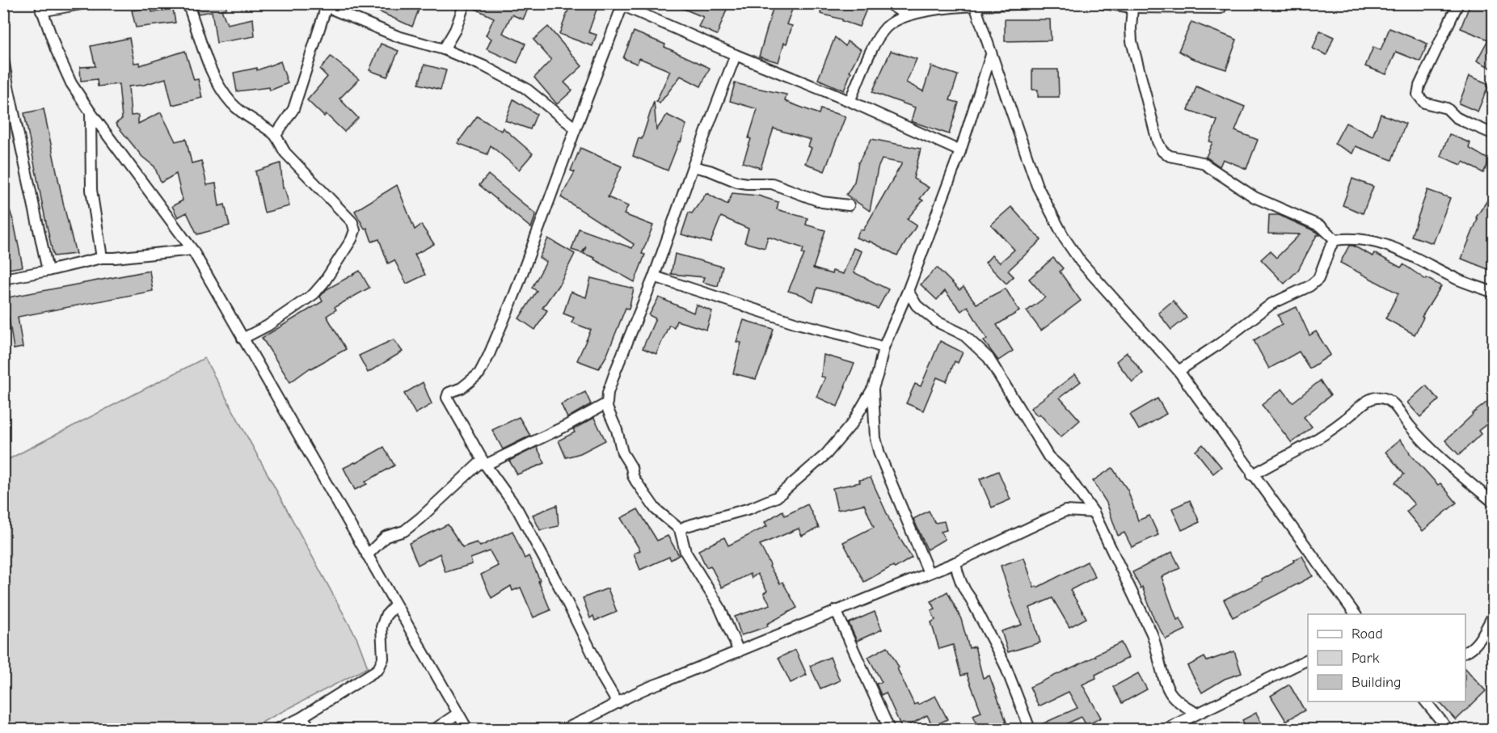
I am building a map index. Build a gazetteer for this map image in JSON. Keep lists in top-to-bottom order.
{
  "legend": ["Road", "Park", "Building"]
}
